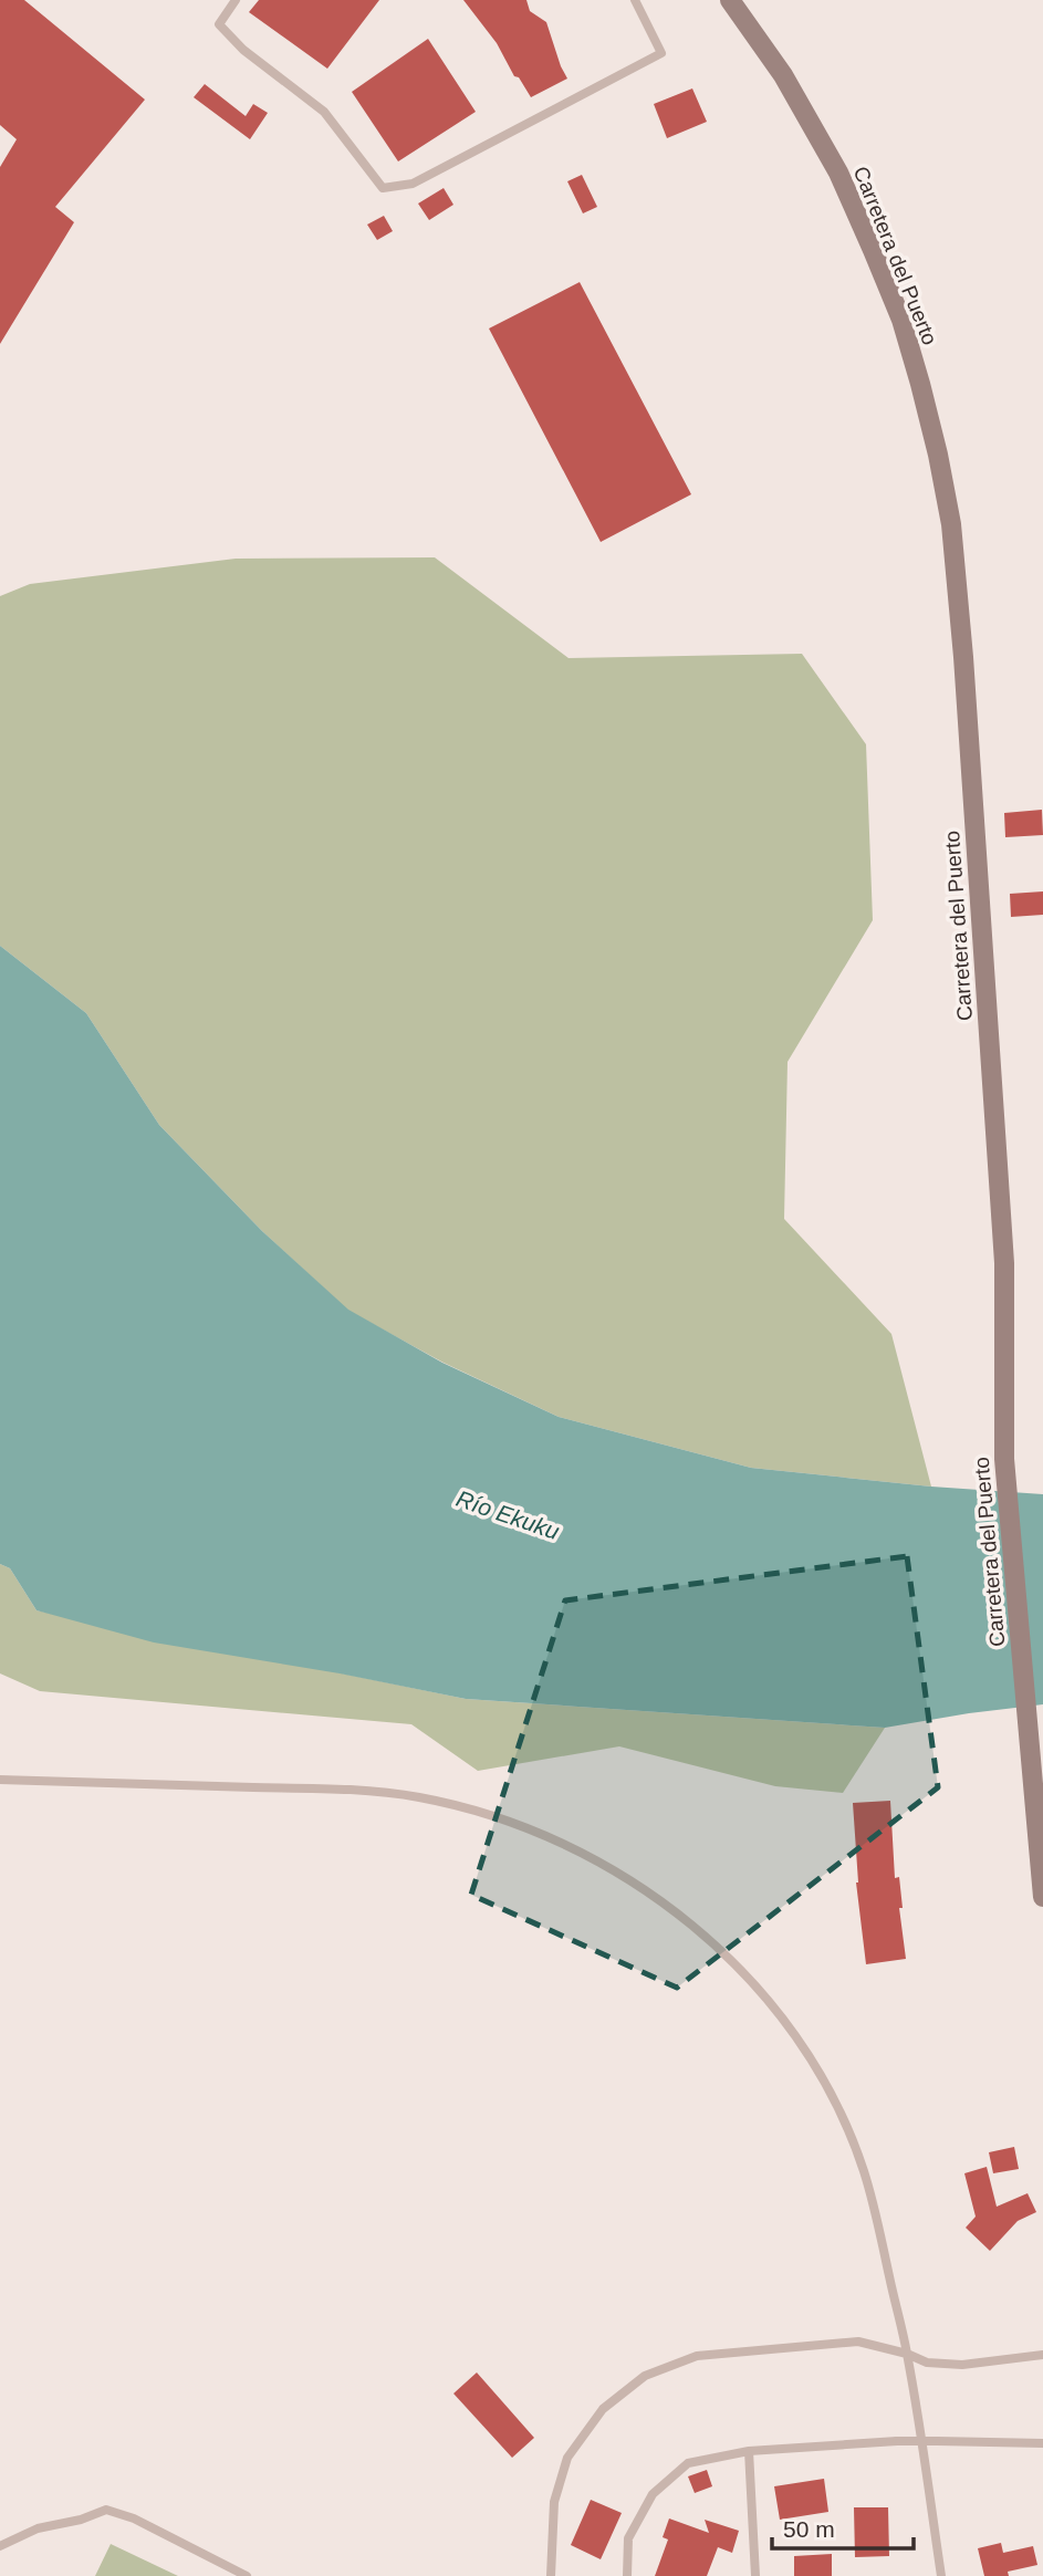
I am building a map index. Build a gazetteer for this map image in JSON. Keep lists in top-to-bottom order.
{
  "streets": {
    "main road": ["Carretera del Puerto"]
  },
  "water": ["Río Ekuku"],
  "scale_bar": "50 m"
}
